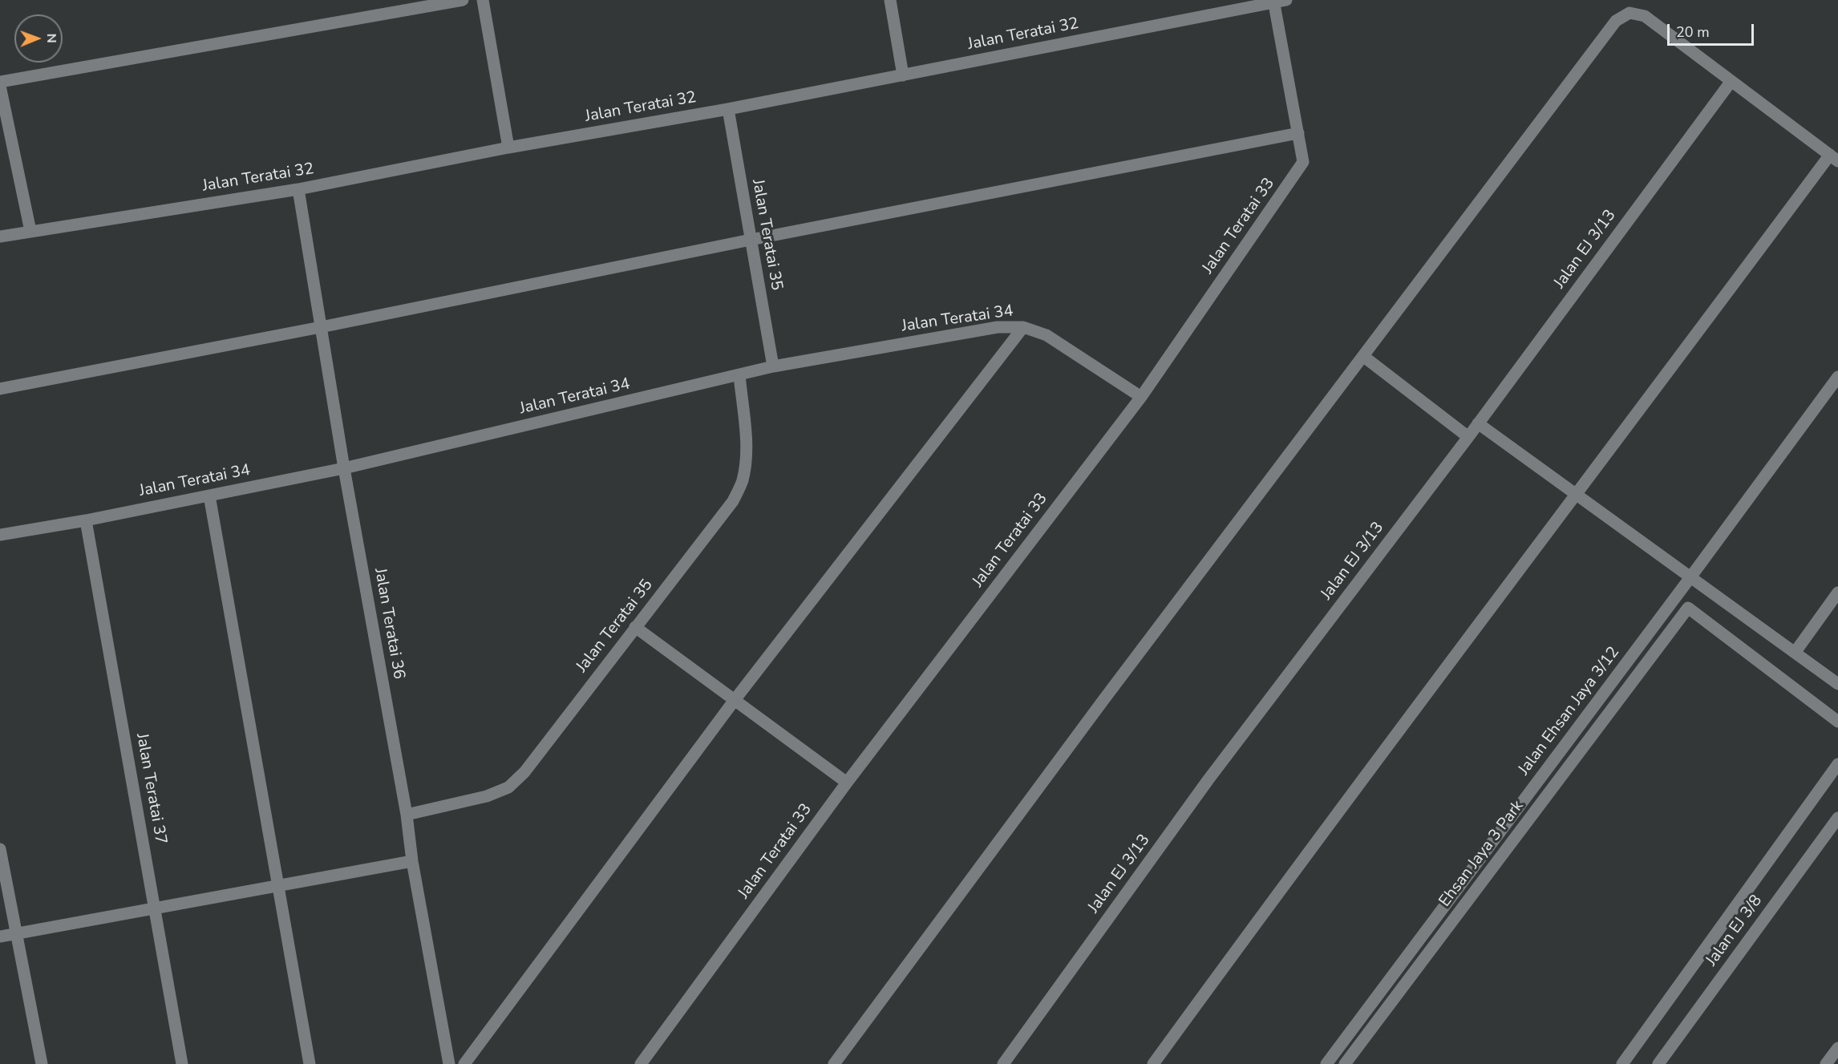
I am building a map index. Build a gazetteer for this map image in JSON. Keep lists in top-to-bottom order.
{
  "streets": {
    "street": [
      "Jalan Teratai 32",
      "Jalan Teratai 33",
      "Jalan Teratai 35",
      "Jalan EJ 3/13",
      "Jalan Teratai 34",
      "Jalan Teratai 36",
      "Jalan Ehsan Jaya 3/12",
      "Jalan Teratai 37",
      "Ehsan Jaya 3 Park",
      "Jalan EJ 3/8"
    ]
  },
  "crossings": [
    ["Jalan Teratai 32", "Jalan Teratai 33"],
    ["Jalan Teratai 32", "Jalan Teratai 35"],
    ["Jalan Teratai 32", "Jalan Teratai 36"],
    ["Jalan Teratai 33", "Jalan Teratai 34"],
    ["Jalan Teratai 35", "Jalan Teratai 34"],
    ["Jalan Teratai 35", "Jalan Teratai 36"],
    ["Jalan Teratai 34", "Jalan Teratai 36"],
    ["Jalan Teratai 34", "Jalan Teratai 37"]
  ],
  "scale_bar": "20 m",
  "north": "right"
}
